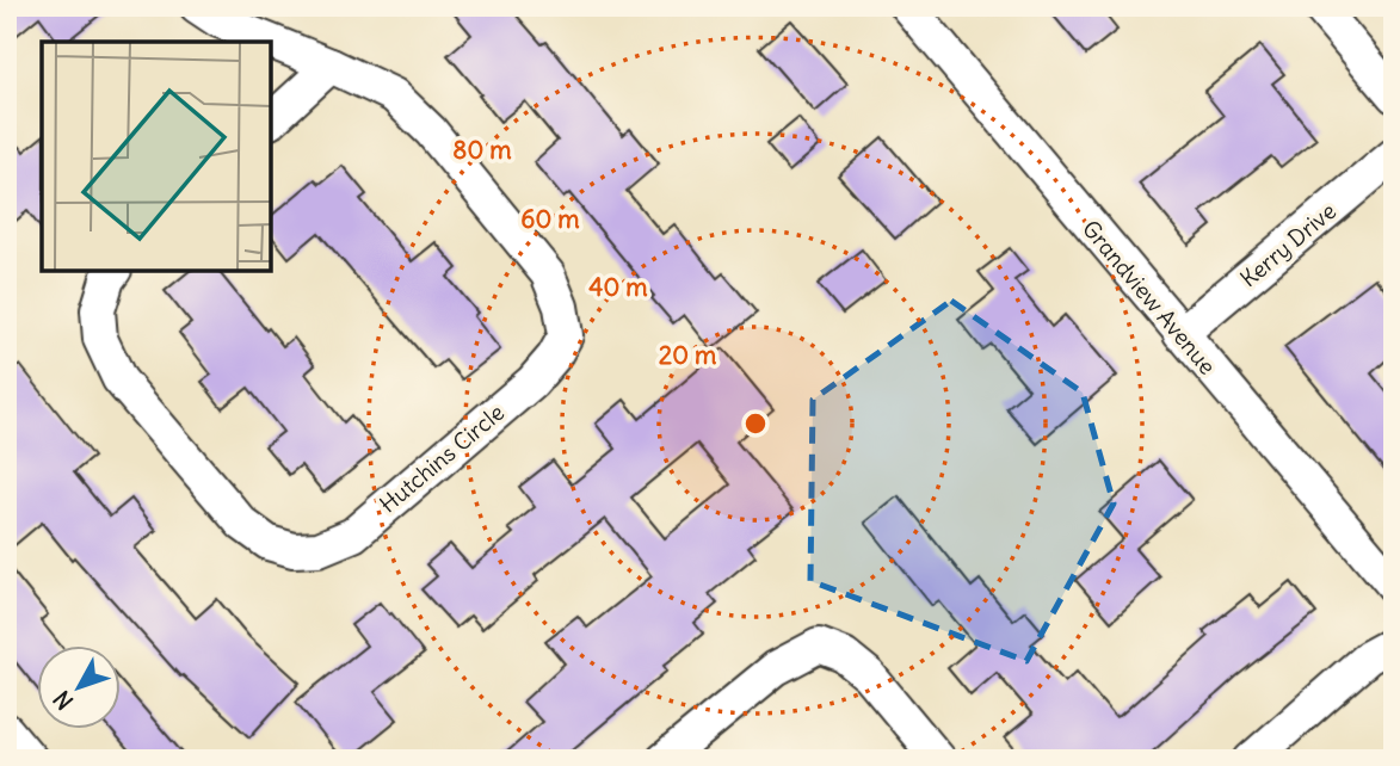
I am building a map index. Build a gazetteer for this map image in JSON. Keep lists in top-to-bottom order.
{
  "streets": {
    "street": ["Kerry Drive", "Grandview Avenue", "Hutchins Circle"]
  },
  "crossings": [
    ["Kerry Drive", "Grandview Avenue"]
  ],
  "north": "bottom left",
  "rings": [
    "80 m",
    "60 m",
    "40 m",
    "20 m"
  ]
}
